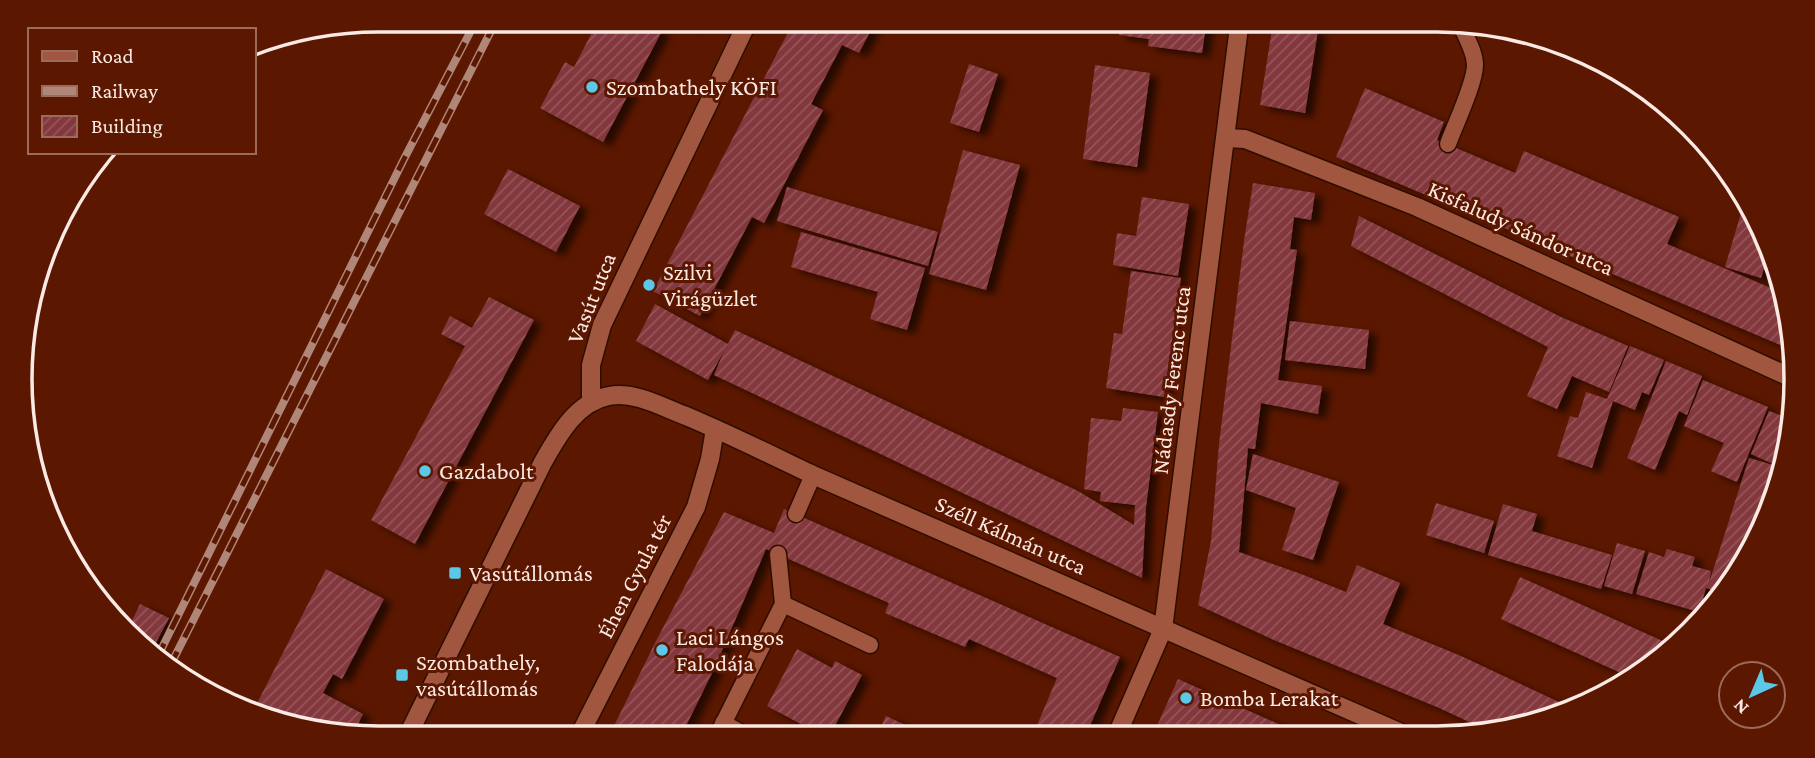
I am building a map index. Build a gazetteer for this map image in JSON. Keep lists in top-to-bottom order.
{
  "streets": {
    "street": [
      "Kisfaludy Sándor utca",
      "Vasút utca",
      "Nádasdy Ferenc utca",
      "Széll Kálmán utca",
      "Éhen Gyula tér"
    ]
  },
  "crossings": [
    ["Kisfaludy Sándor utca", "Nádasdy Ferenc utca"],
    ["Vasút utca", "Széll Kálmán utca"],
    ["Nádasdy Ferenc utca", "Széll Kálmán utca"],
    ["Széll Kálmán utca", "Éhen Gyula tér"]
  ],
  "places": {
    "other": [
      "Szombathely KÖFI",
      "Szilvi Virágüzlet",
      "Gazdabolt",
      "Laci Lángos Falodája",
      "Bomba Lerakat"
    ],
    "transit": ["Vasútállomás", "Szombathely, vasútállomás"]
  },
  "legend": ["Road", "Railway", "Building"],
  "north": "bottom left"
}
